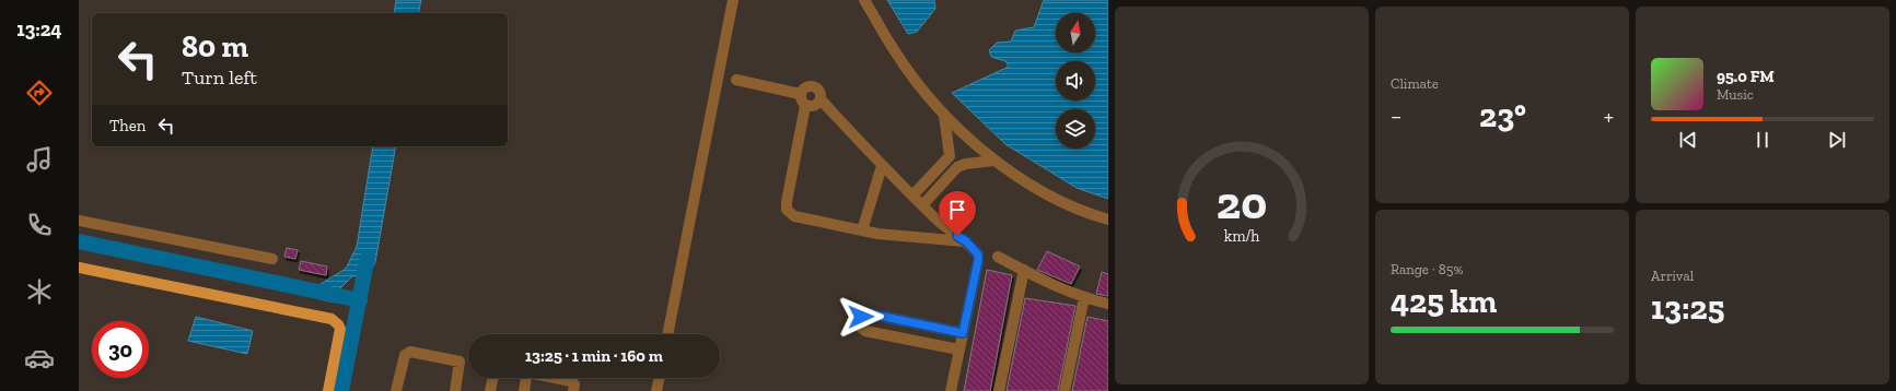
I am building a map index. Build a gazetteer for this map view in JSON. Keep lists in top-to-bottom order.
{
  "north": "top",
  "page": {
    "tabs": "13:24",
    "tile": [
      "Climate",
      ["Range · 85%", "425 km"],
      ["Arrival", "13:25"]
    ],
    "turn": ["80 m", "Turn left"],
    "song": ["95.0 FM", "Music"],
    "heat": ["−", "23°", "+"],
    "then": "Then",
    "limit": "30",
    "trip": "13:25 · 1 min · 160 m",
    "gauge": ["20", "km/h"]
  }
}
